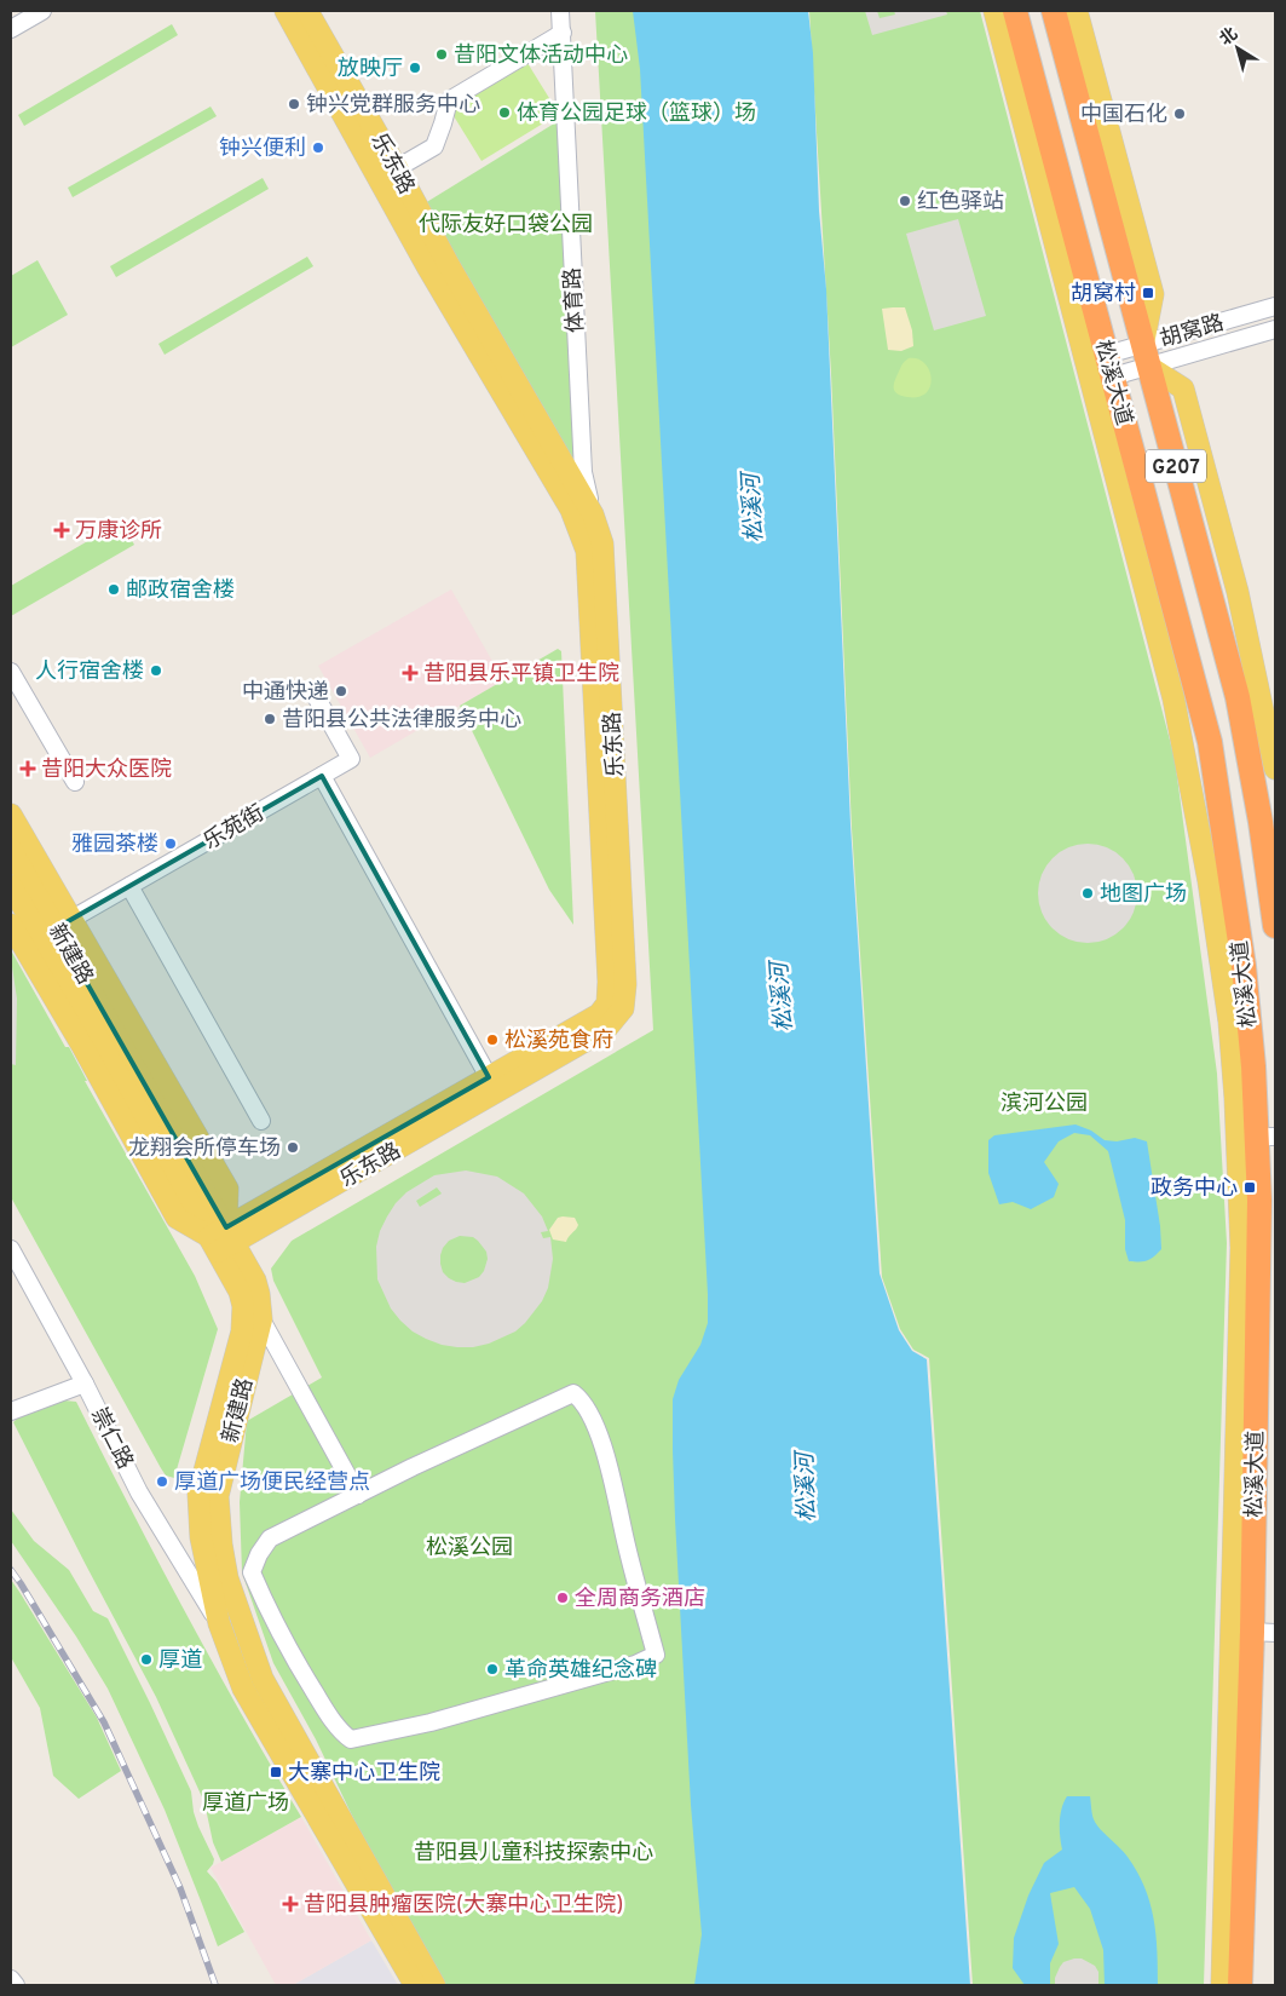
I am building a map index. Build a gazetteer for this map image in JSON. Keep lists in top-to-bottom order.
{
  "streets": {
    "highway": ["松溪大道", "G207"],
    "main road": ["乐东路", "新建路"],
    "street": [
      "体育路",
      "胡窝路",
      "乐苑街",
      "崇仁路"
    ]
  },
  "crossings": [
    ["乐东路", "体育路"],
    ["乐东路", "新建路"],
    ["胡窝路", "松溪大道"],
    ["乐苑街", "新建路"],
    ["新建路", "崇仁路"]
  ],
  "water": ["松溪河"],
  "parks": [
    "代际友好口袋公园",
    "滨河公园",
    "松溪公园",
    "厚道广场",
    "昔阳县儿童科技探索中心"
  ],
  "places": {
    "other": [
      "昔阳文体活动中心",
      "放映厅",
      "钟兴党群服务中心",
      "体育公园足球（篮球）场",
      "中国石化",
      "钟兴便利",
      "红色驿站",
      "邮政宿舍楼",
      "人行宿舍楼",
      "中通快递",
      "昔阳县公共法律服务中心",
      "雅园茶楼",
      "地图广场",
      "松溪苑食府",
      "龙翔会所停车场",
      "厚道广场便民经营点",
      "全周商务酒店",
      "厚道",
      "革命英雄纪念碑"
    ],
    "transit": ["胡窝村", "政务中心", "大寨中心卫生院"],
    "health": [
      "万康诊所",
      "昔阳县乐平镇卫生院",
      "昔阳大众医院",
      "昔阳县肿瘤医院(大寨中心卫生院)"
    ]
  },
  "north": "top left"
}
